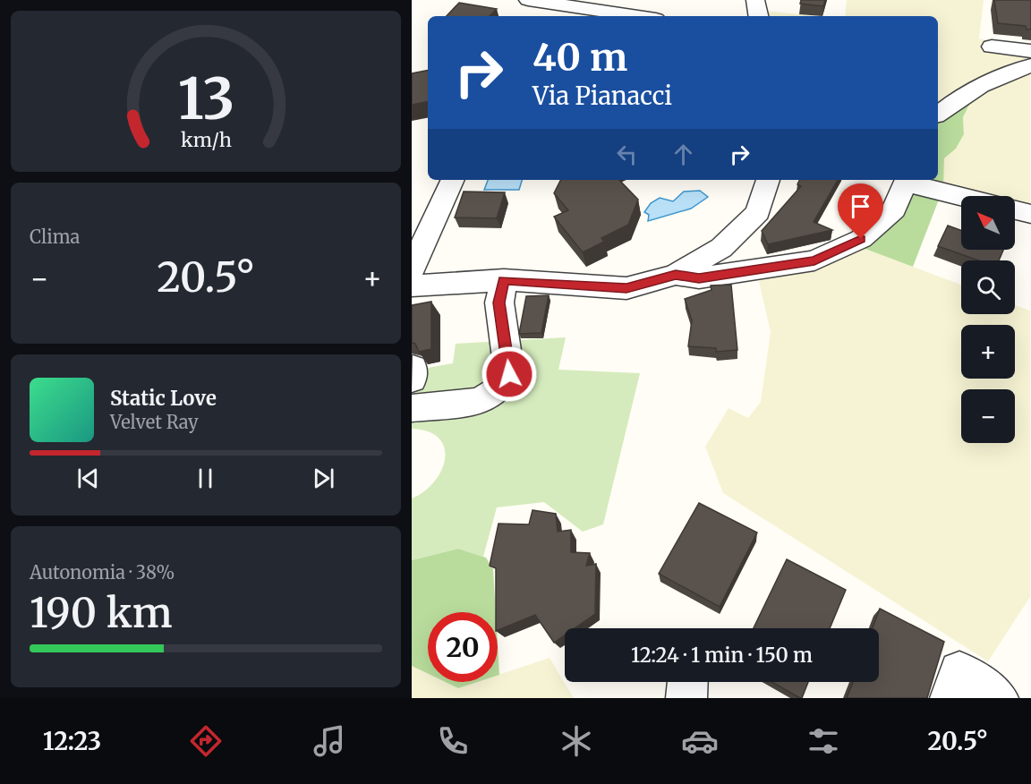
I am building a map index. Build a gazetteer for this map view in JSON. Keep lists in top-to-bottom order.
{
  "north": "top left",
  "page": {
    "turn": ["40 m", "Via Pianacci"],
    "tile": [
      "Clima",
      ["Autonomia · 38%", "190 km"]
    ],
    "map_buttons": ["+", "−"],
    "heat": ["−", "20.5°", "+"],
    "song": ["Static Love", "Velvet Ray"],
    "limit": "20",
    "trip": "12:24 · 1 min · 150 m",
    "tabs": ["12:23", "20.5°"],
    "gauge": ["13", "km/h"]
  }
}
